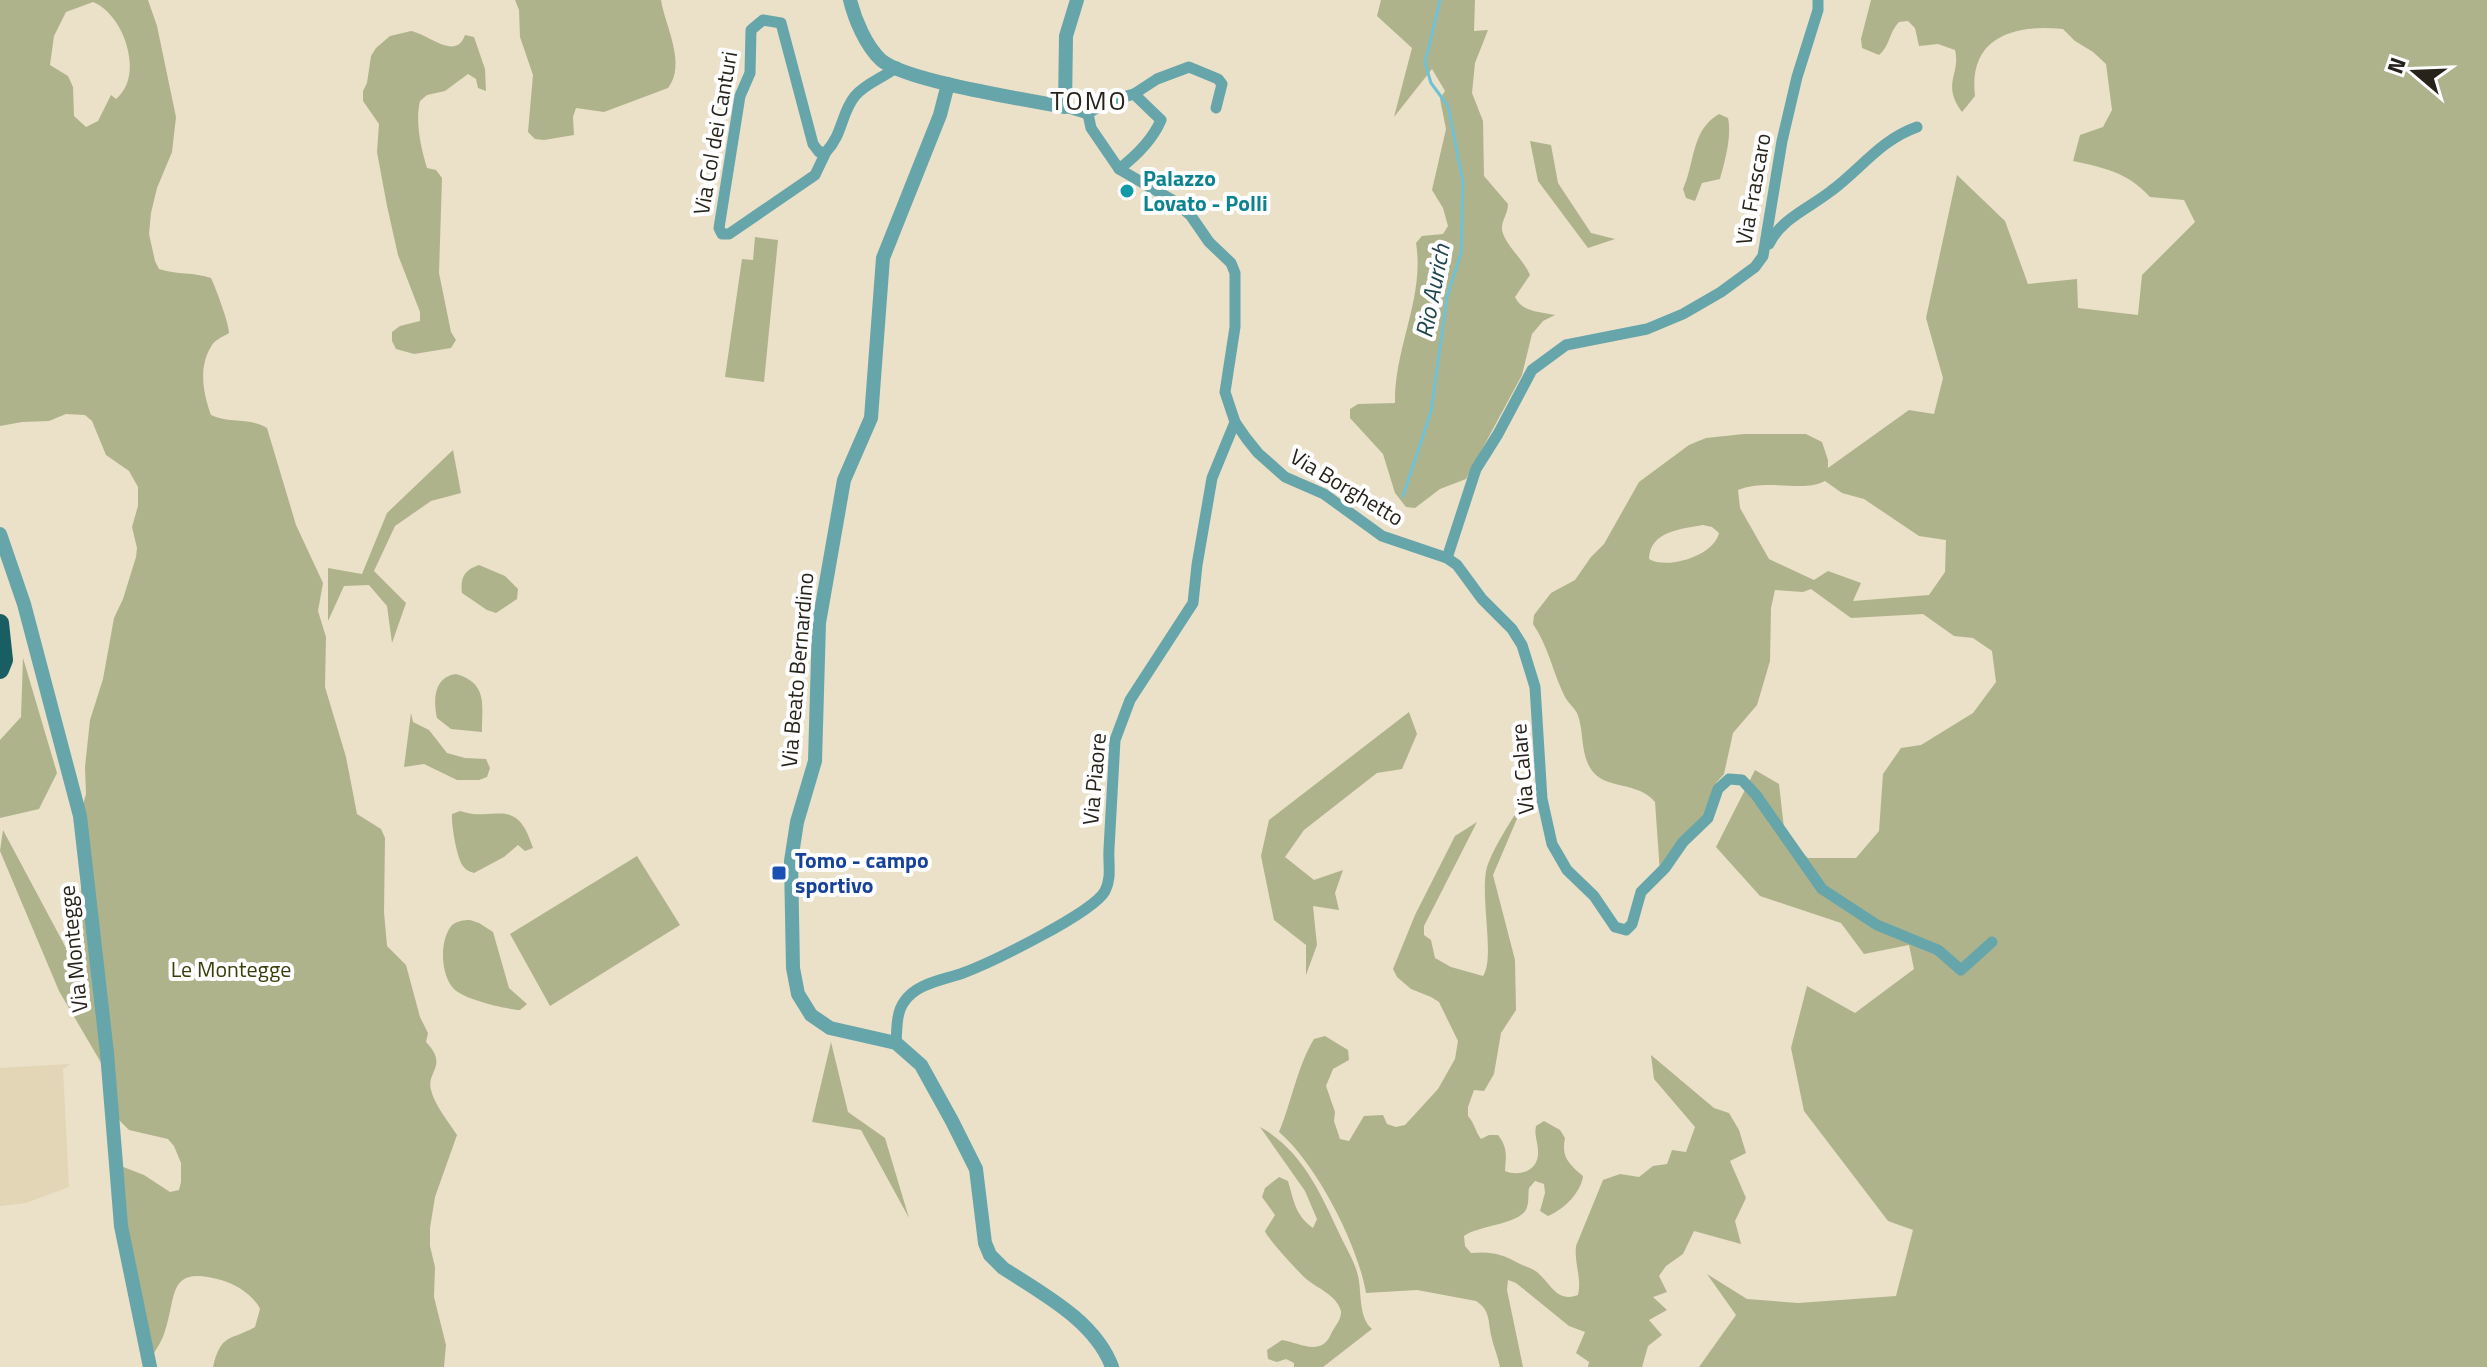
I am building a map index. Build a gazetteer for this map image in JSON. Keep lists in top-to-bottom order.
{
  "streets": {
    "street": [
      "Via Col dei Canturi",
      "Via Frascaro",
      "Via Borghetto",
      "Via Beato Bernardino",
      "Via Calare",
      "Via Piaore",
      "Via Montegge"
    ]
  },
  "crossings": [
    ["Via Frascaro", "Via Borghetto"],
    ["Via Frascaro", "Via Calare"],
    ["Via Borghetto", "Via Calare"],
    ["Via Borghetto", "Via Piaore"],
    ["Via Beato Bernardino", "Via Piaore"]
  ],
  "districts": ["TOMO"],
  "water": ["Rio Aurich"],
  "parks": ["Le Montegge"],
  "places": {
    "other": ["Palazzo Lovato - Polli"],
    "transit": ["Tomo - campo sportivo"]
  },
  "north": "left"
}
